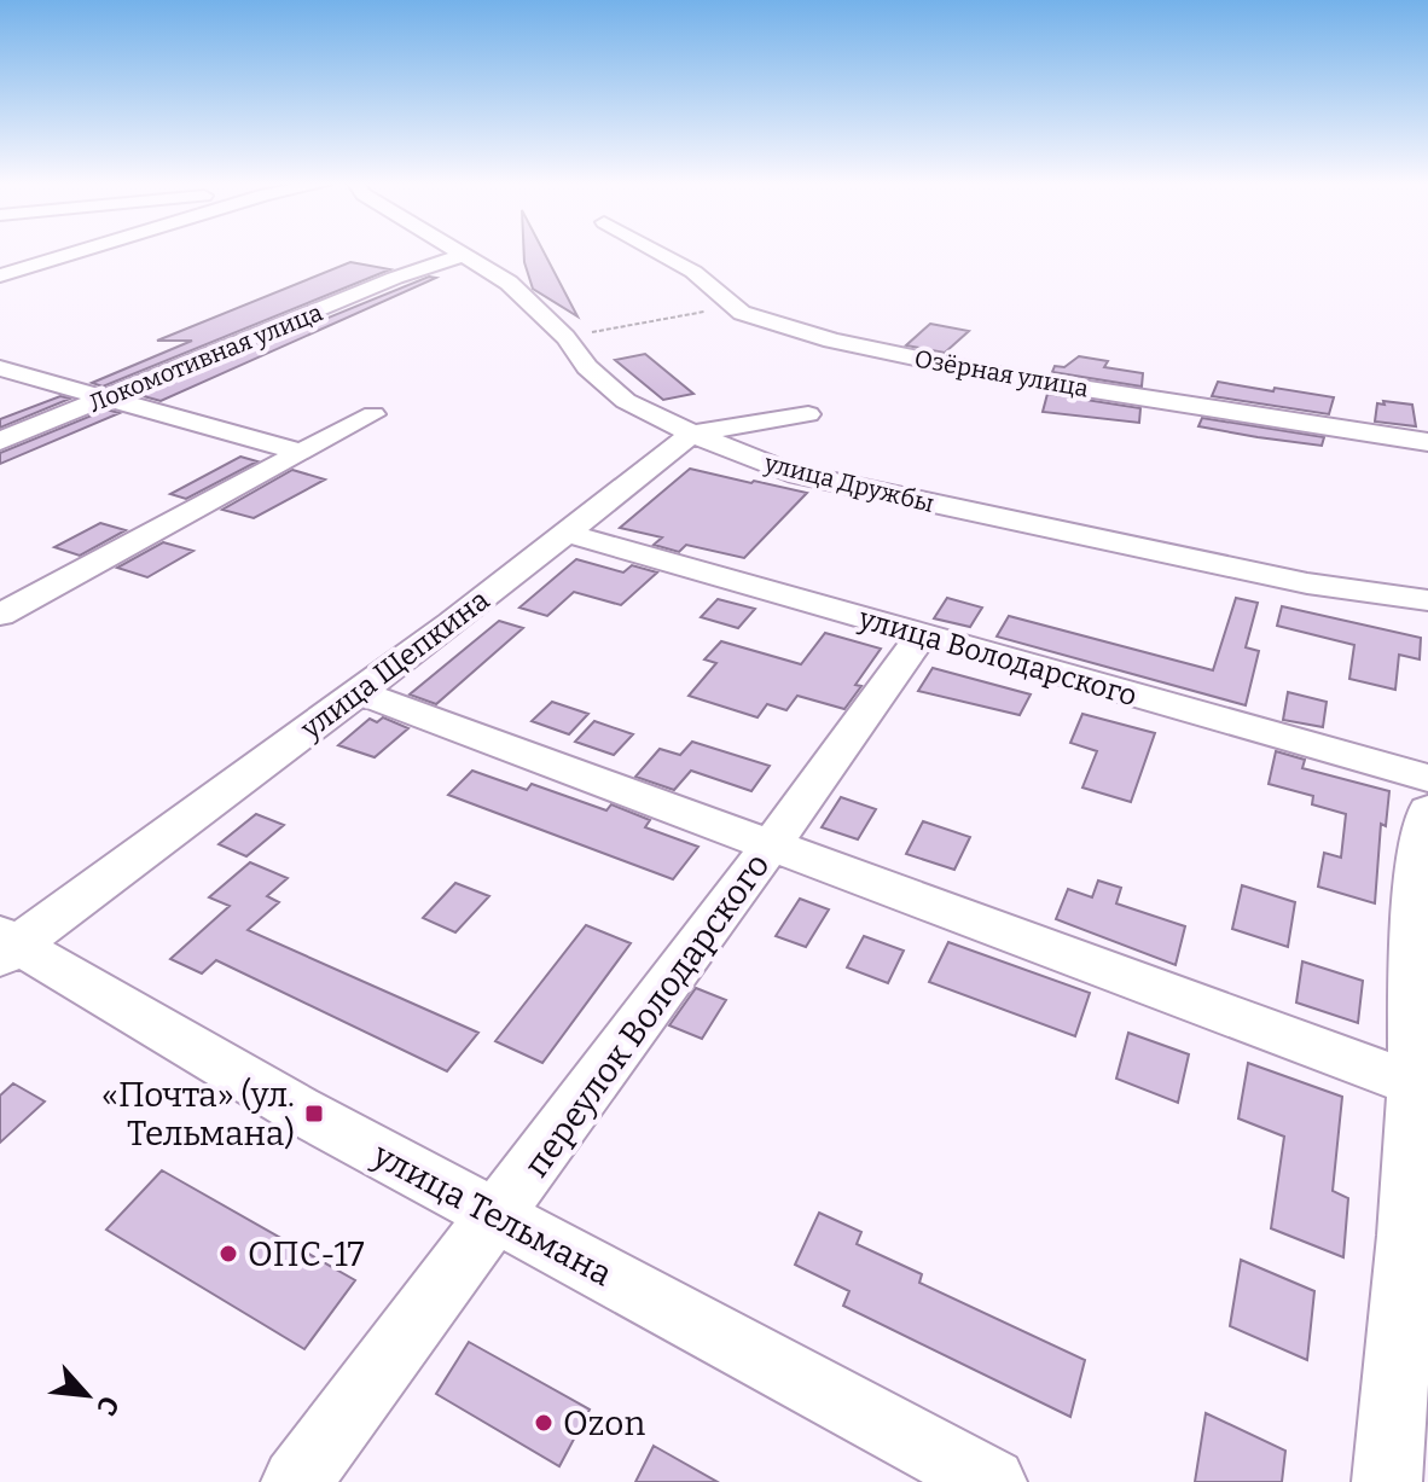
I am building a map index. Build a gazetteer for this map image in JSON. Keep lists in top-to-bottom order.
{
  "streets": {
    "street": [
      "Локомотивная улица",
      "Озёрная улица",
      "улица Дружбы",
      "улица Володарского",
      "улица Щепкина",
      "переулок Володарского",
      "улица Тельмана"
    ]
  },
  "crossings": [
    ["Локомотивная улица", "улица Дружбы"],
    ["улица Дружбы", "улица Щепкина"],
    ["улица Володарского", "улица Щепкина"],
    ["улица Володарского", "переулок Володарского"],
    ["улица Щепкина", "улица Тельмана"],
    ["переулок Володарского", "улица Тельмана"]
  ],
  "places": {
    "transit": ["«Почта» (ул. Тельмана)"],
    "other": ["ОПС-17", "Ozon"]
  },
  "north": "bottom right"
}
